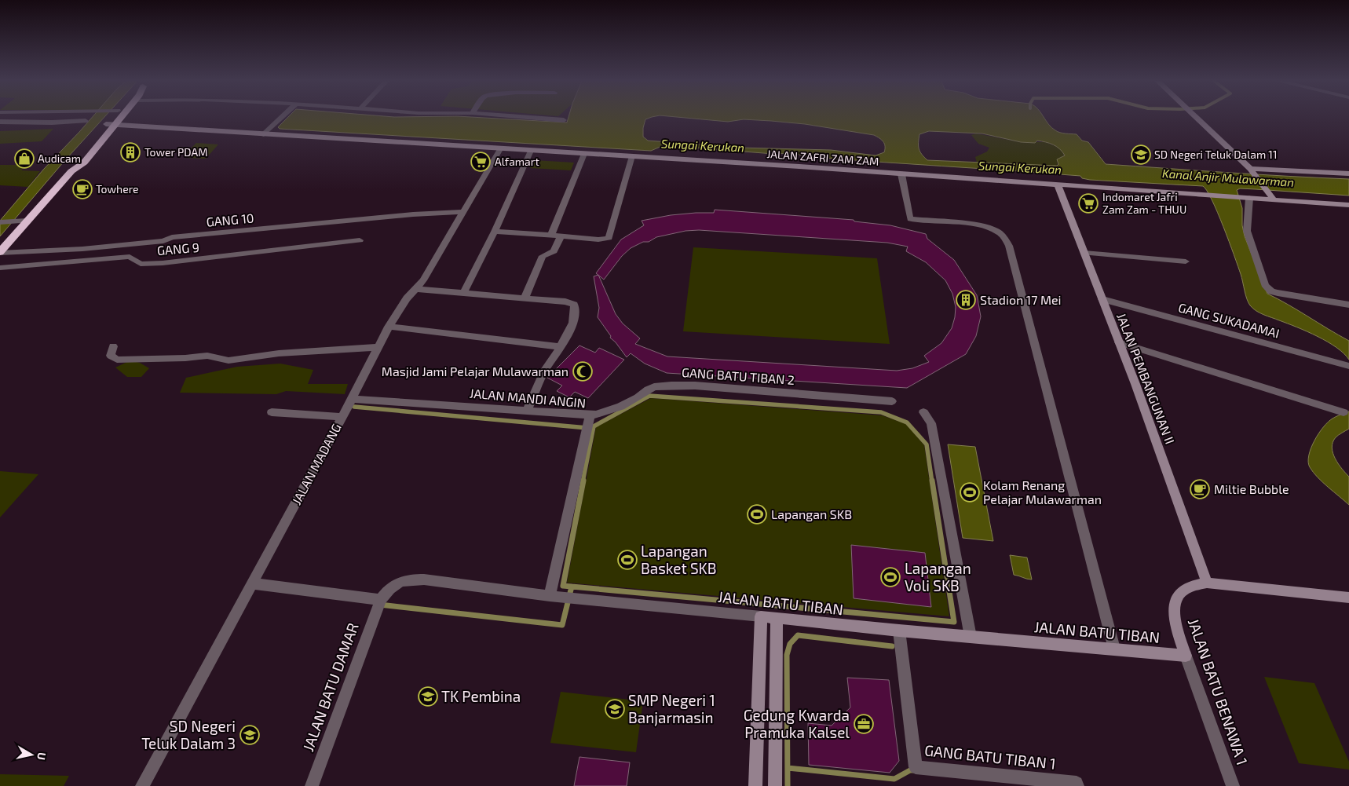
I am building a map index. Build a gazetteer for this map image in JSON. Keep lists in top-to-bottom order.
{
  "streets": {
    "street": [
      "JALAN ZAFRI ZAM ZAM",
      "GANG 10",
      "GANG 9",
      "GANG SUKADAMAI",
      "GANG BATU TIBAN 2",
      "JALAN PEMBANGUNAN II",
      "JALAN MANDI ANGIN",
      "JALAN MADANG",
      "JALAN BATU TIBAN",
      "JALAN BATU DAMAR",
      "JALAN BATU BENAWA 1",
      "GANG BATU TIBAN 1"
    ]
  },
  "crossings": [
    ["JALAN ZAFRI ZAM ZAM", "JALAN PEMBANGUNAN II"],
    ["JALAN ZAFRI ZAM ZAM", "JALAN MADANG"],
    ["GANG 10", "JALAN MADANG"],
    ["GANG SUKADAMAI", "JALAN PEMBANGUNAN II"],
    ["GANG BATU TIBAN 2", "JALAN MANDI ANGIN"],
    ["JALAN PEMBANGUNAN II", "JALAN BATU BENAWA 1"],
    ["JALAN MANDI ANGIN", "JALAN MADANG"],
    ["JALAN MANDI ANGIN", "JALAN BATU TIBAN"],
    ["JALAN BATU TIBAN", "JALAN BATU DAMAR"],
    ["JALAN BATU TIBAN", "JALAN BATU BENAWA 1"],
    ["JALAN BATU TIBAN", "GANG BATU TIBAN 1"]
  ],
  "water": ["Sungai Kerukan", "Kanal Anjir Mulawarman"],
  "places": {
    "building": ["Tower PDAM", "Stadion 17 Mei"],
    "school or university": [
      "SD Negeri Teluk Dalam 11",
      "TK Pembina",
      "SMP Negeri 1 Banjarmasin",
      "SD Negeri Teluk Dalam 3"
    ],
    "shop": ["Audicam"],
    "supermarket": ["Alfamart", "Indomaret Jafri Zam Zam - THUU"],
    "cafe": ["Towhere", "Miltie Bubble"],
    "mosque": ["Masjid Jami Pelajar Mulawarman"],
    "sports": [
      "Kolam Renang Pelajar Mulawarman",
      "Lapangan SKB",
      "Lapangan Basket SKB",
      "Lapangan Voli SKB"
    ],
    "office": ["Gedung Kwarda Pramuka Kalsel"]
  },
  "north": "right"
}
